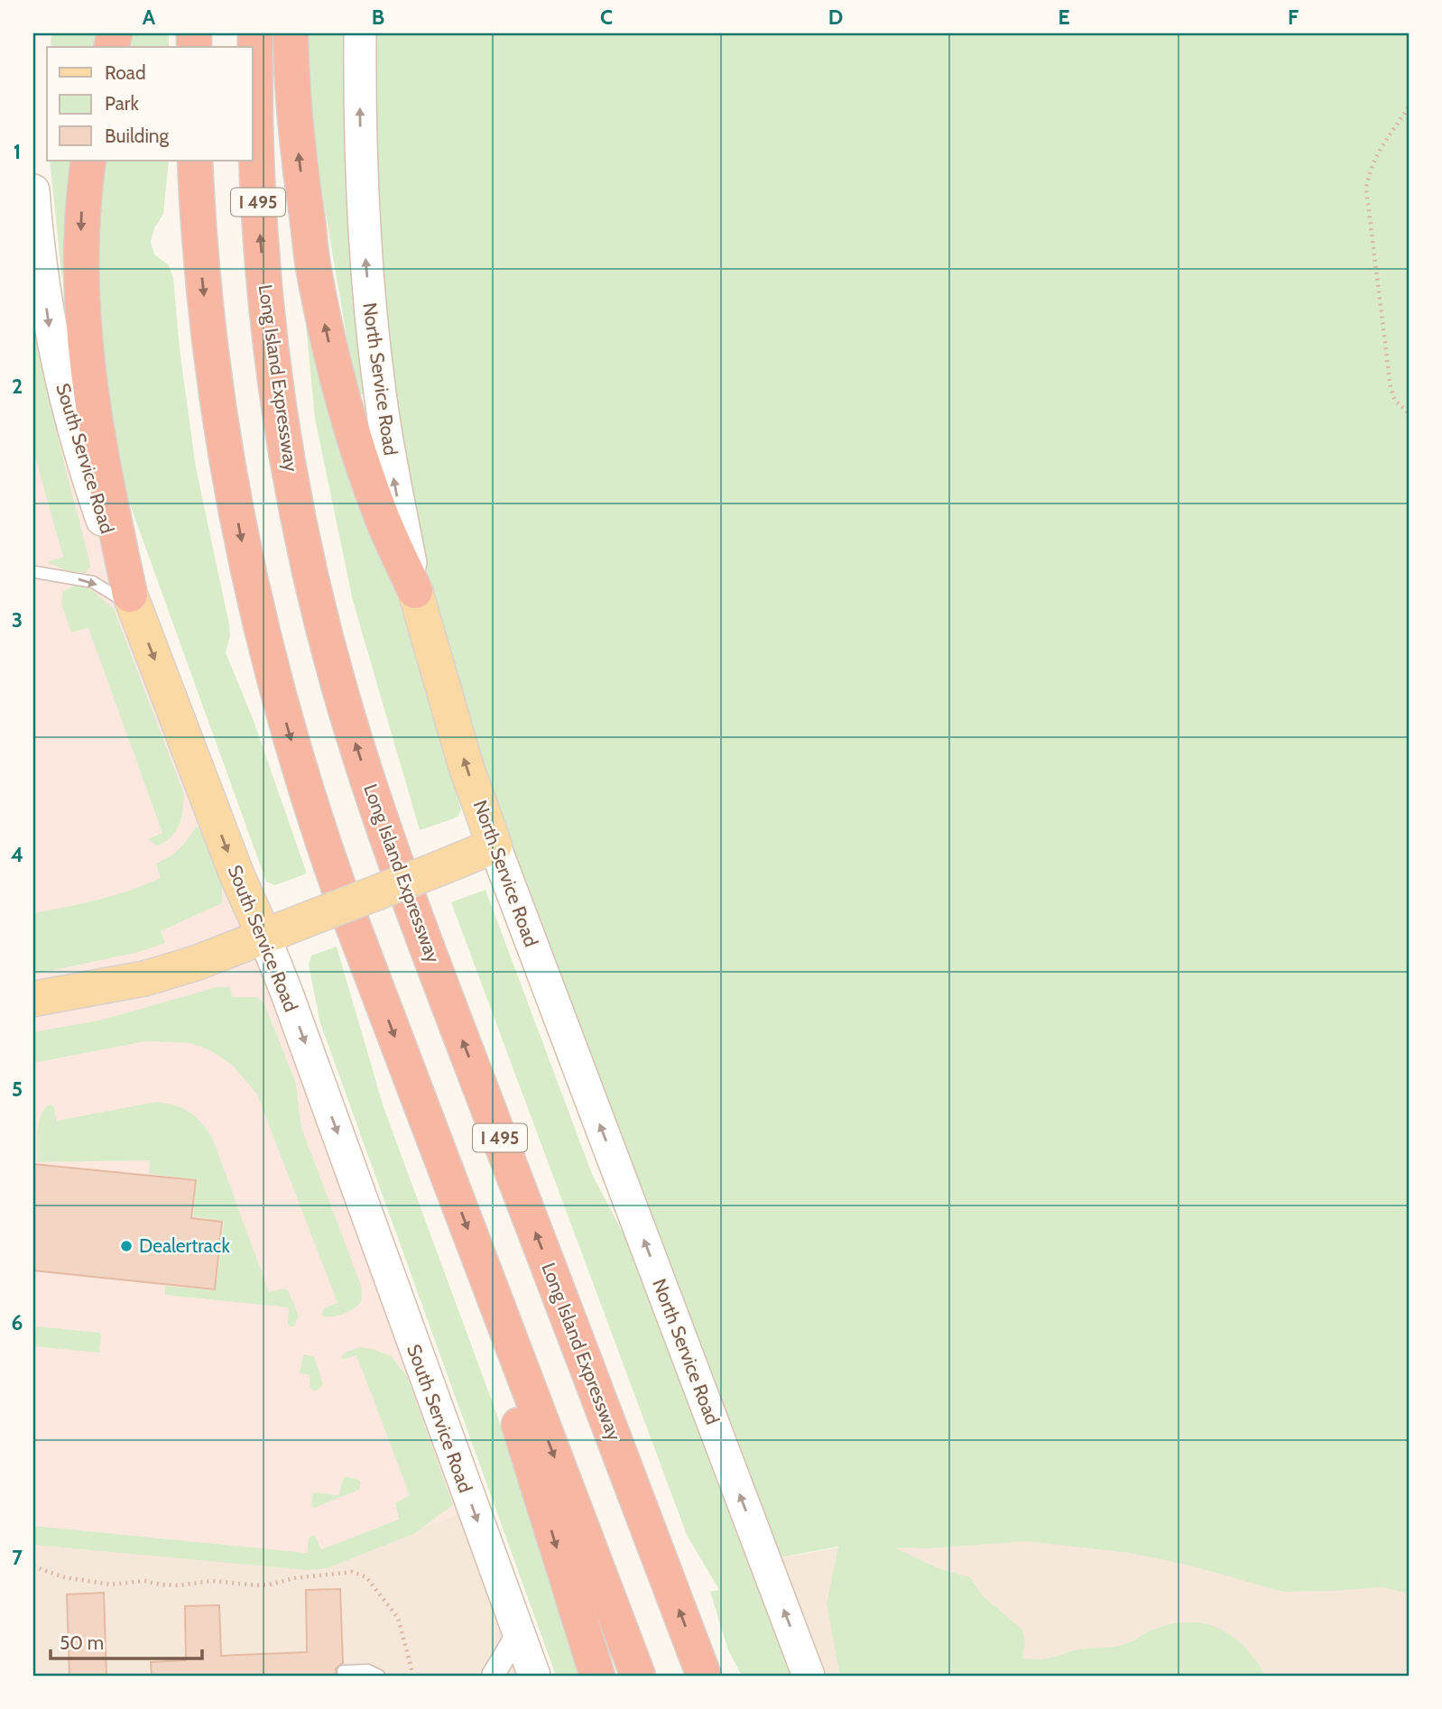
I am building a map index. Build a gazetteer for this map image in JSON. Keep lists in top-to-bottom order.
{
  "streets": {
    "highway": ["I 495", "Long Island Expressway"],
    "main road": ["North Service Road", "South Service Road"]
  },
  "one_way": ["North Service Road", "South Service Road"],
  "places": ["Dealertrack"],
  "legend": ["Road", "Park", "Building"],
  "scale_bar": "50 m",
  "grid": {
    "columns": [
      "A",
      "B",
      "C",
      "D",
      "E",
      "F"
    ],
    "rows": [
      "1",
      "2",
      "3",
      "4",
      "5",
      "6",
      "7"
    ]
  }
}
